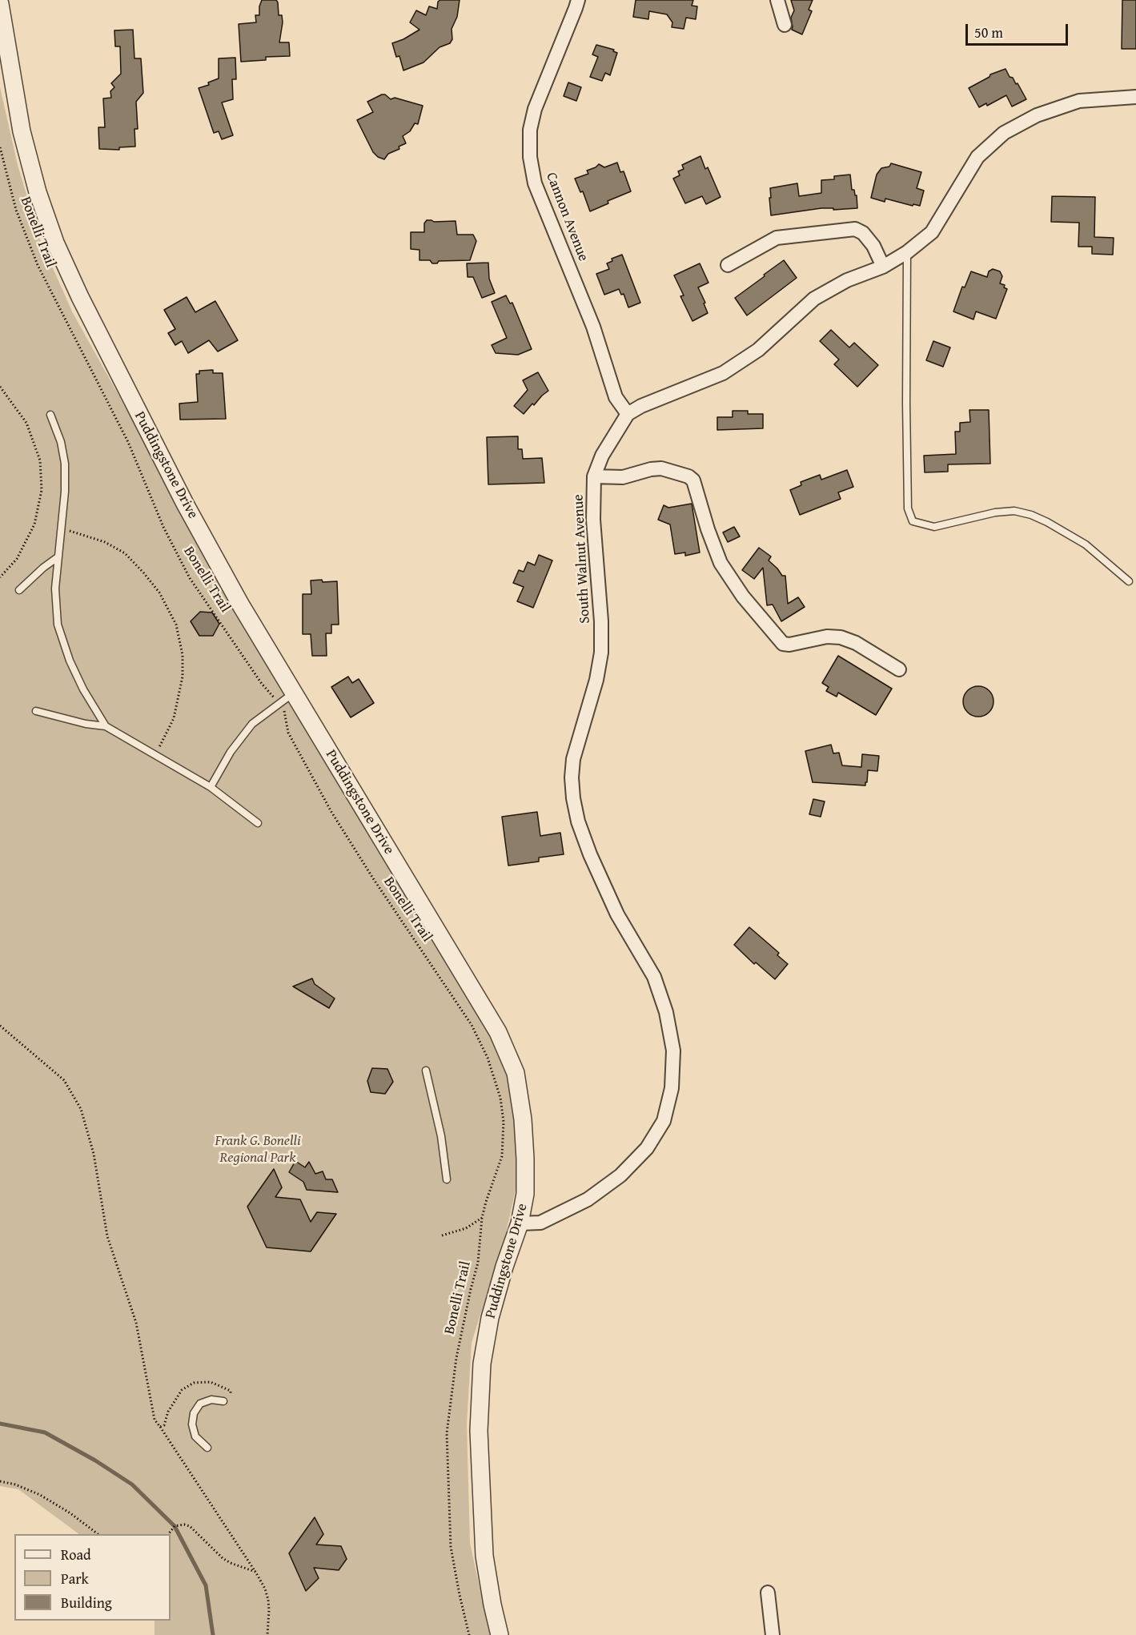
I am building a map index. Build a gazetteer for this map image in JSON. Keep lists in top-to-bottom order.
{
  "streets": {
    "street": ["Cannon Avenue", "Puddingstone Drive", "South Walnut Avenue"],
    "path": ["Bonelli Trail"]
  },
  "crossings": [
    ["Cannon Avenue", "South Walnut Avenue"],
    ["Puddingstone Drive", "South Walnut Avenue"]
  ],
  "parks": ["Frank G. Bonelli Regional Park"],
  "legend": ["Road", "Park", "Building"],
  "scale_bar": "50 m"
}
